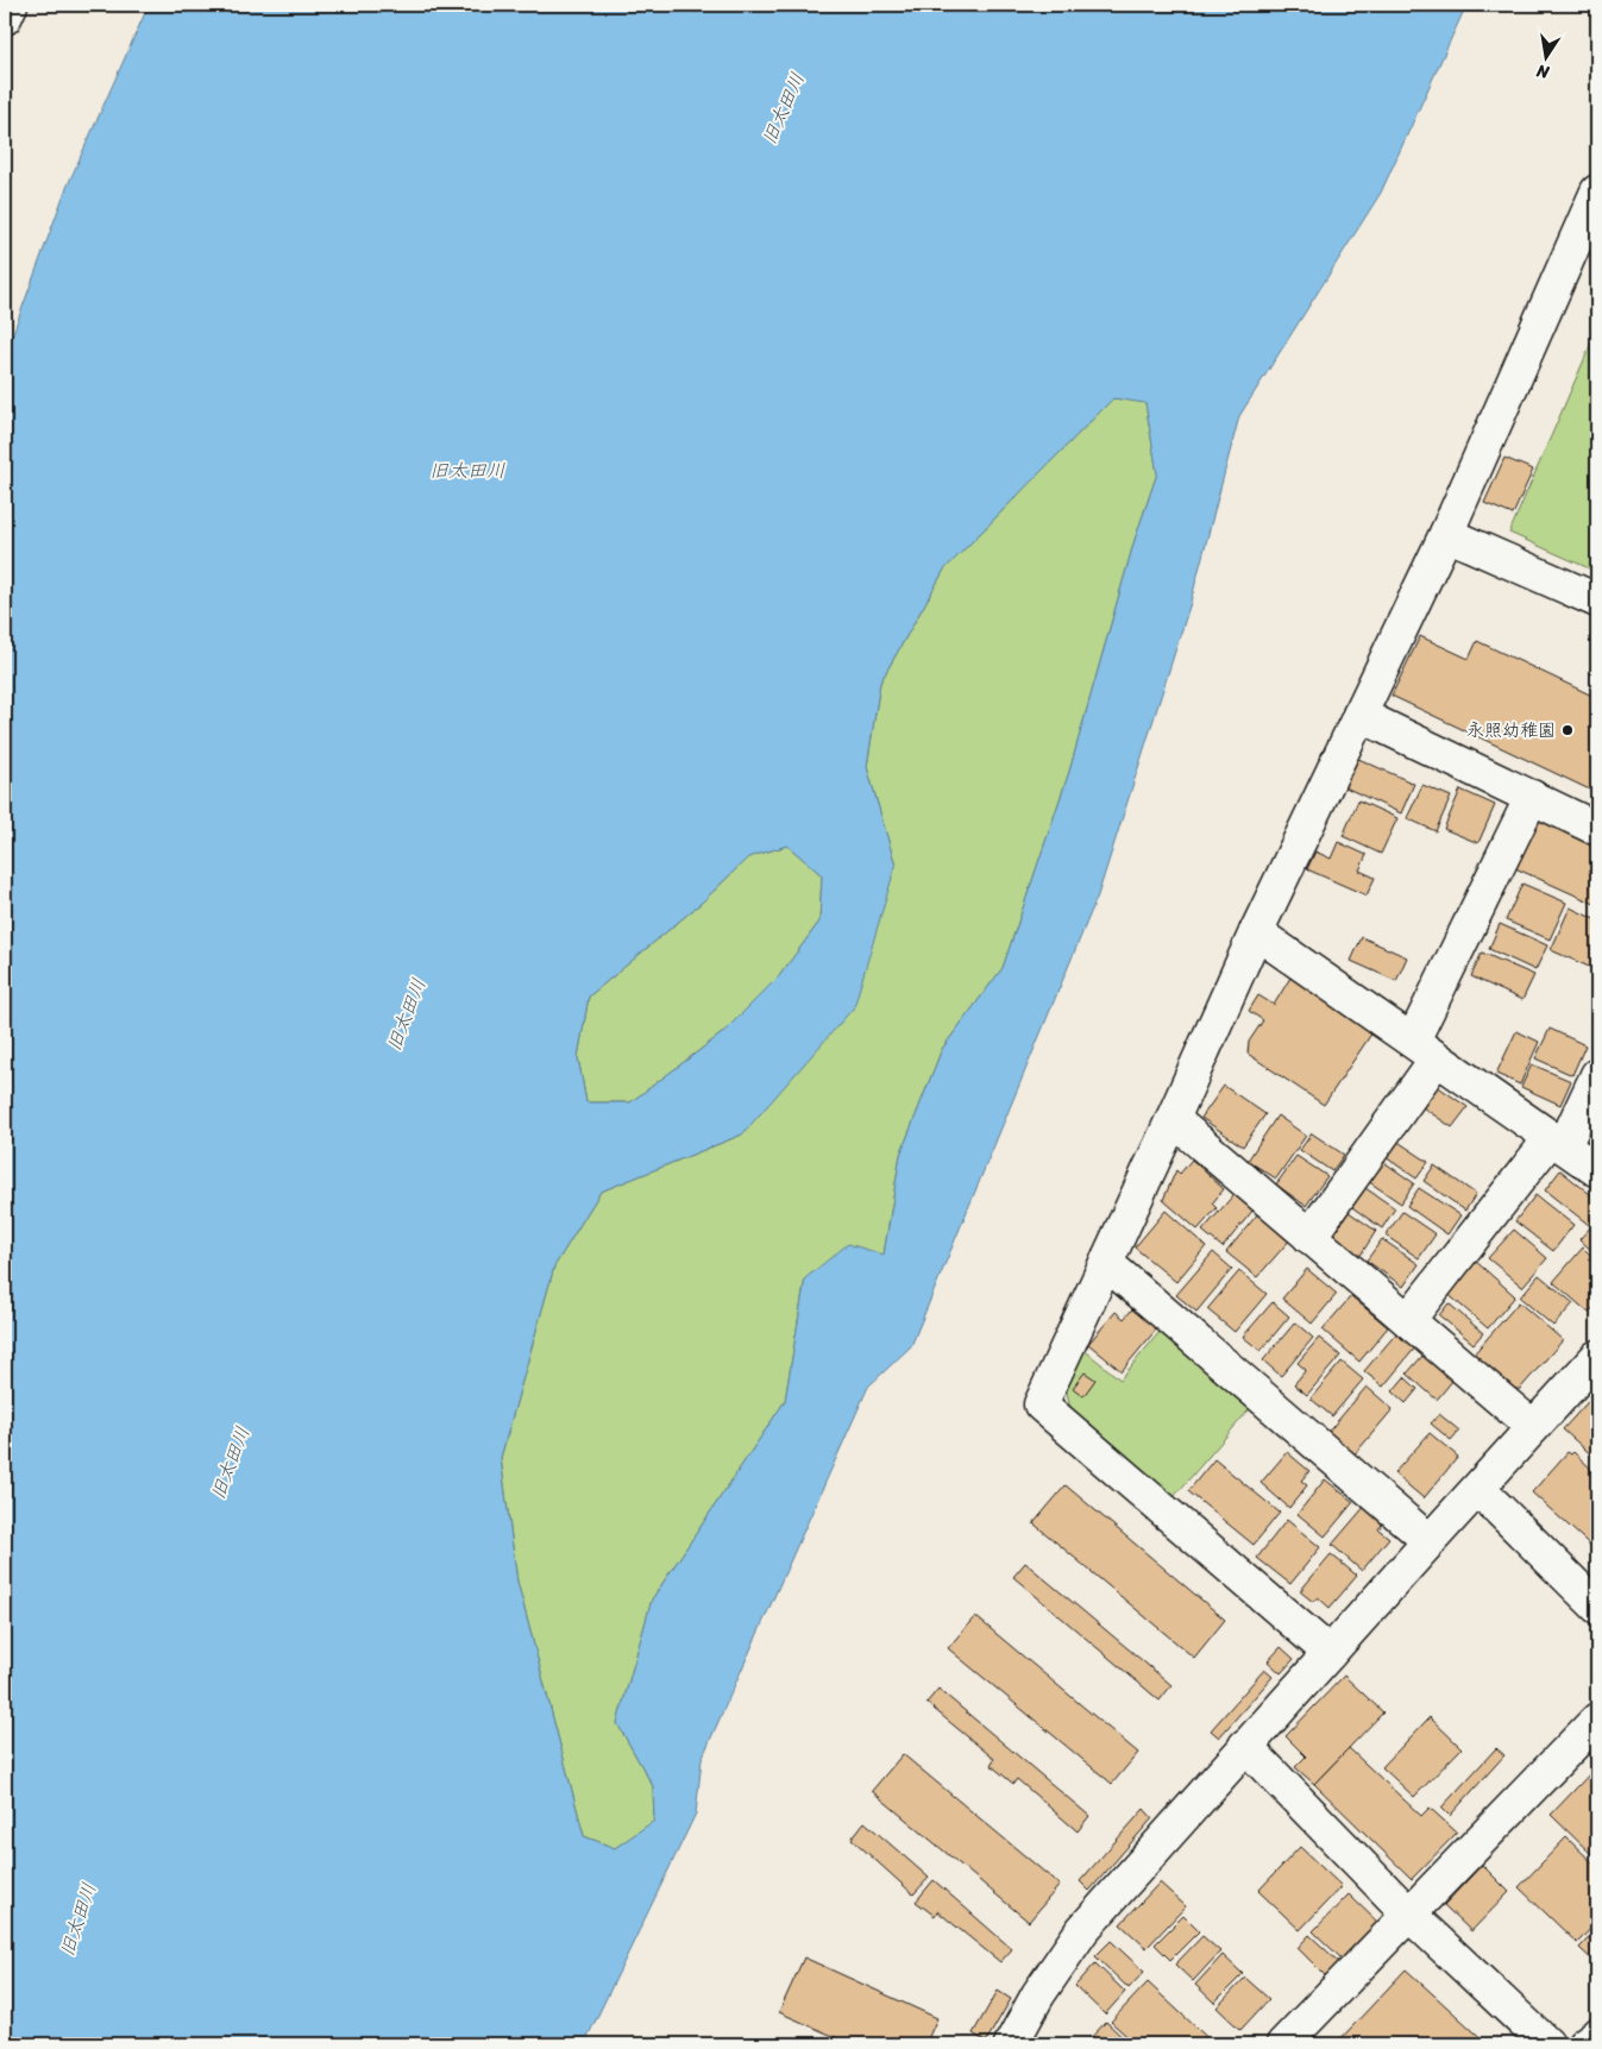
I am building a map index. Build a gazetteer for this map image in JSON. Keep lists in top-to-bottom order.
{
  "water": ["旧太田川"],
  "places": ["永照幼稚園"],
  "north": "bottom"
}
